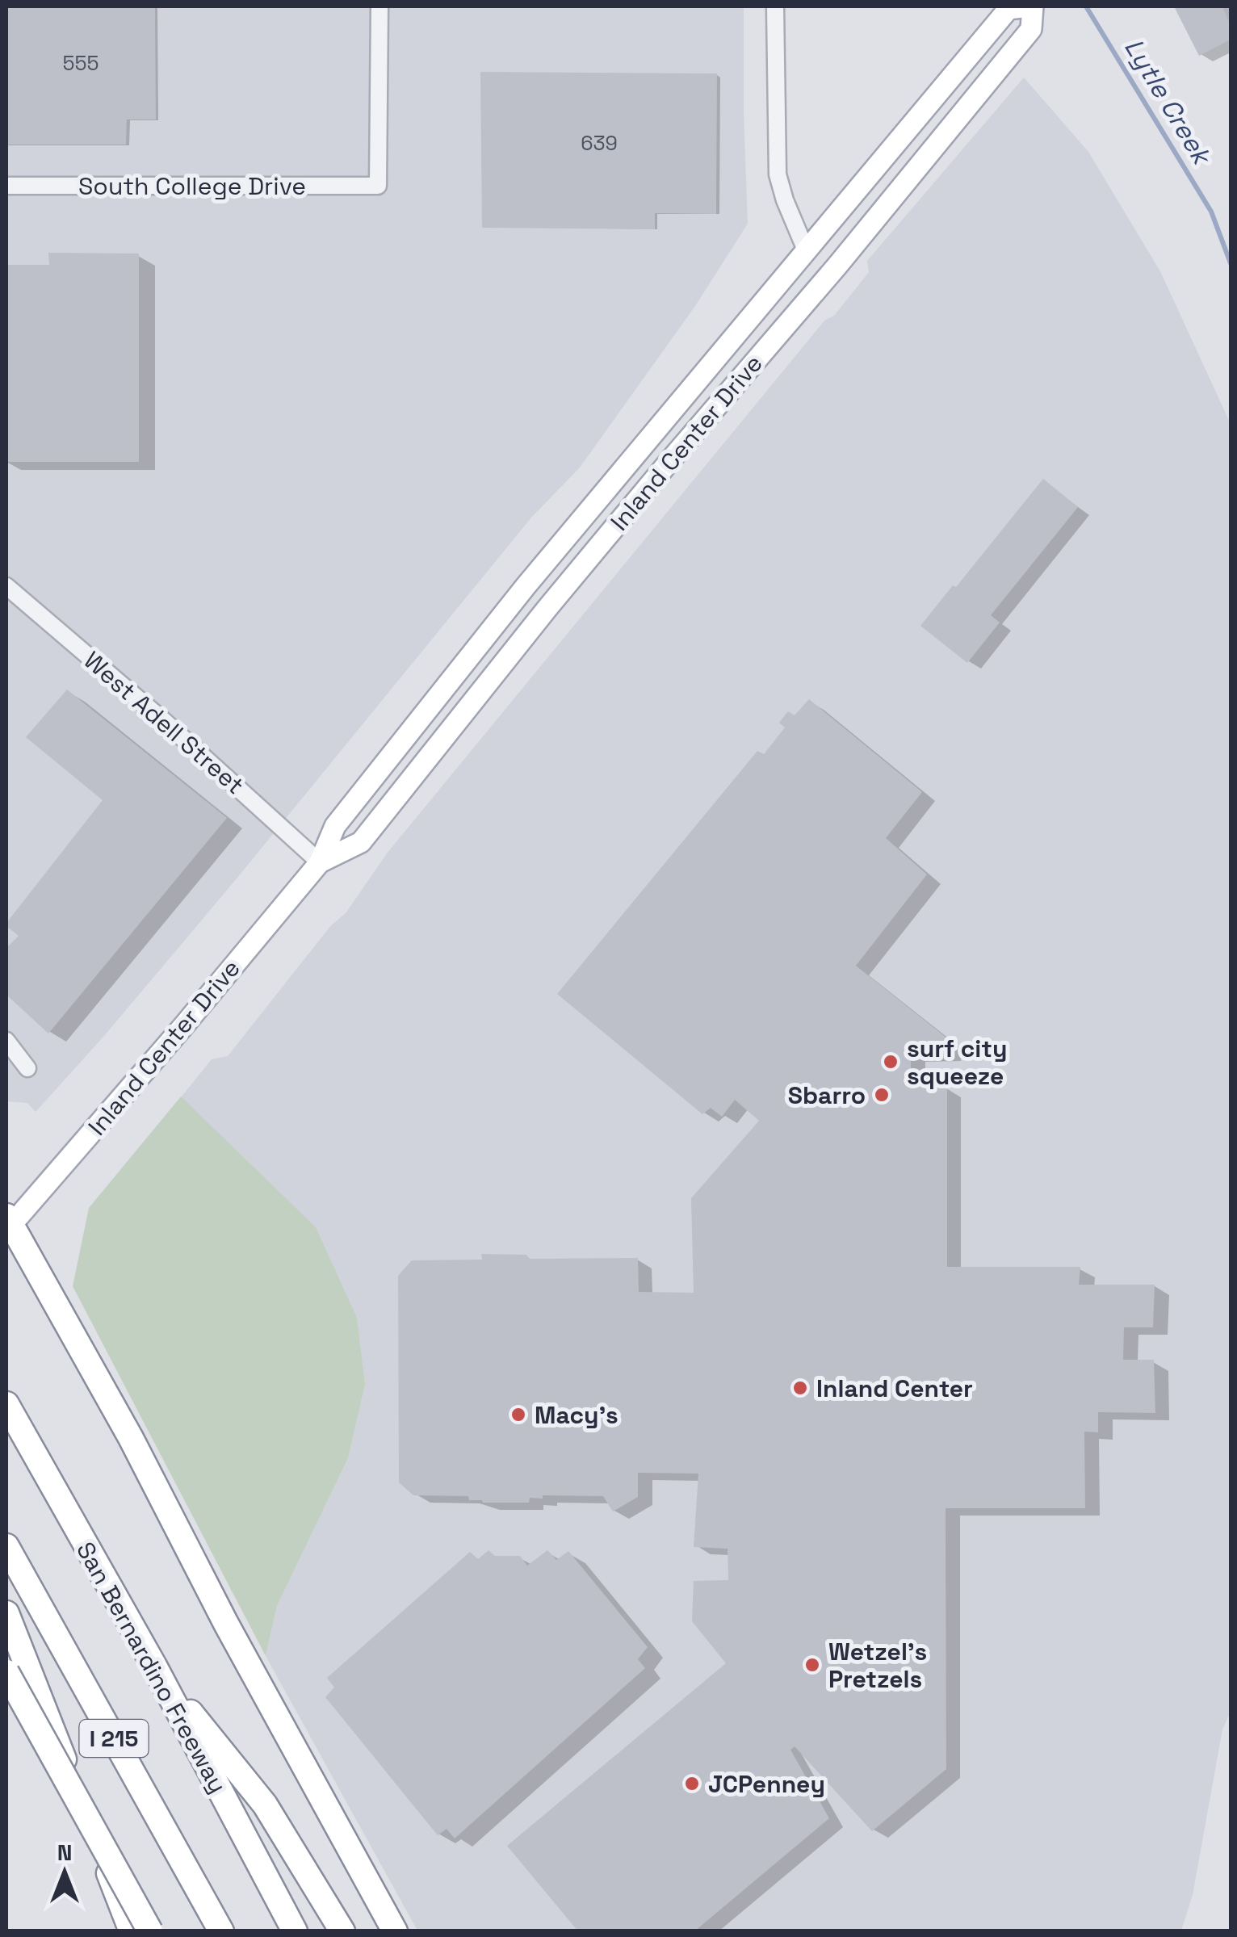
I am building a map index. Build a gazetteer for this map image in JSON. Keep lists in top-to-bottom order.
{
  "streets": {
    "highway": ["San Bernardino Freeway", "I 215"],
    "main road": ["Inland Center Drive"],
    "street": ["South College Drive", "West Adell Street"]
  },
  "crossings": [
    ["Inland Center Drive", "West Adell Street"]
  ],
  "water": ["Lytle Creek"],
  "places": [
    "surf city squeeze",
    "Sbarro",
    "Inland Center",
    "Macy's",
    "Wetzel's Pretzels",
    "JCPenney"
  ],
  "house_numbers": ["555", "639"],
  "north": "top"
}
